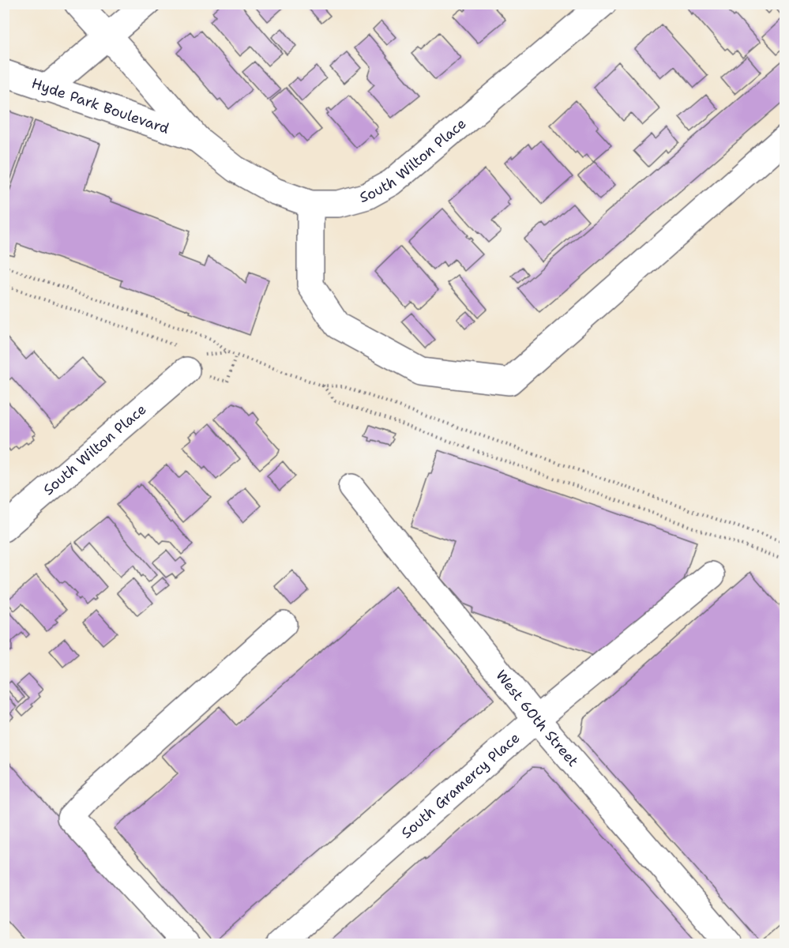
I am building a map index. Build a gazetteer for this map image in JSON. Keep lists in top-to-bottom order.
{
  "streets": {
    "street": [
      "Hyde Park Boulevard",
      "South Wilton Place",
      "West 60th Street",
      "South Gramercy Place"
    ]
  },
  "crossings": [
    ["Hyde Park Boulevard", "South Wilton Place"],
    ["West 60th Street", "South Gramercy Place"]
  ]
}
